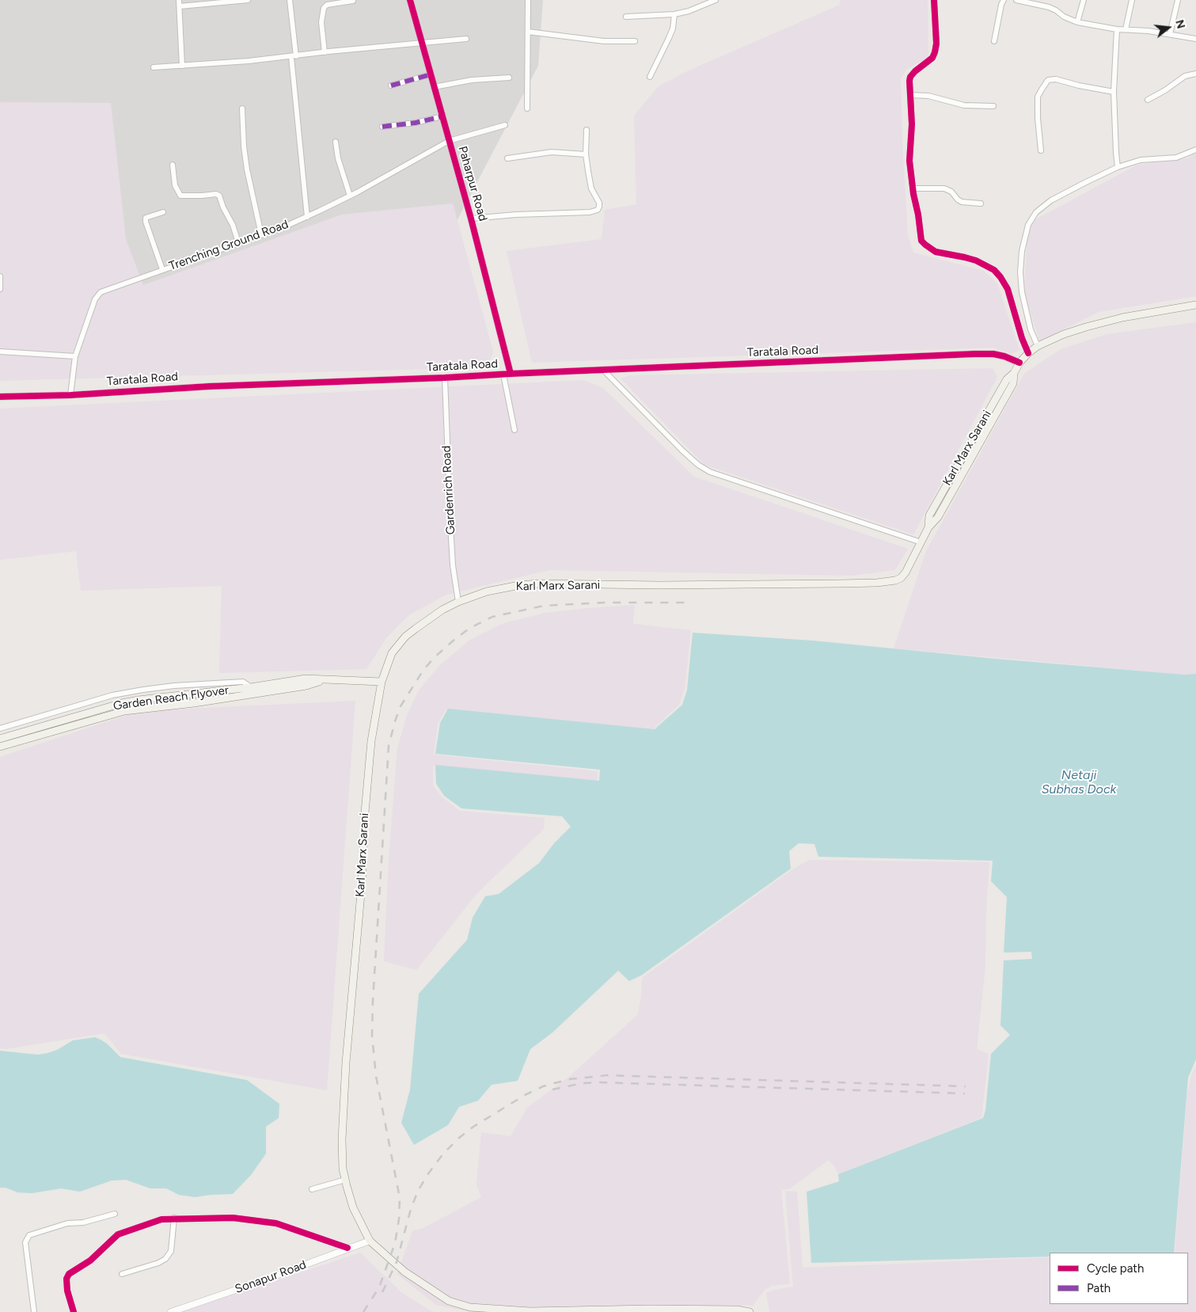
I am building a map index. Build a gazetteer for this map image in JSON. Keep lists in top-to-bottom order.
{
  "streets": {
    "main road": ["Karl Marx Sarani", "Garden Reach Flyover"],
    "street": [
      "Paharpur Road",
      "Trenching Ground Road",
      "Taratala Road",
      "Gardenrich Road",
      "Sonapur Road"
    ]
  },
  "crossings": [
    ["Paharpur Road", "Trenching Ground Road"],
    ["Paharpur Road", "Taratala Road"],
    ["Trenching Ground Road", "Taratala Road"],
    ["Taratala Road", "Karl Marx Sarani"],
    ["Taratala Road", "Gardenrich Road"],
    ["Karl Marx Sarani", "Gardenrich Road"],
    ["Karl Marx Sarani", "Sonapur Road"]
  ],
  "water": ["Netaji Subhas Dock"],
  "legend": ["Cycle path", "Path"],
  "north": "right"
}
